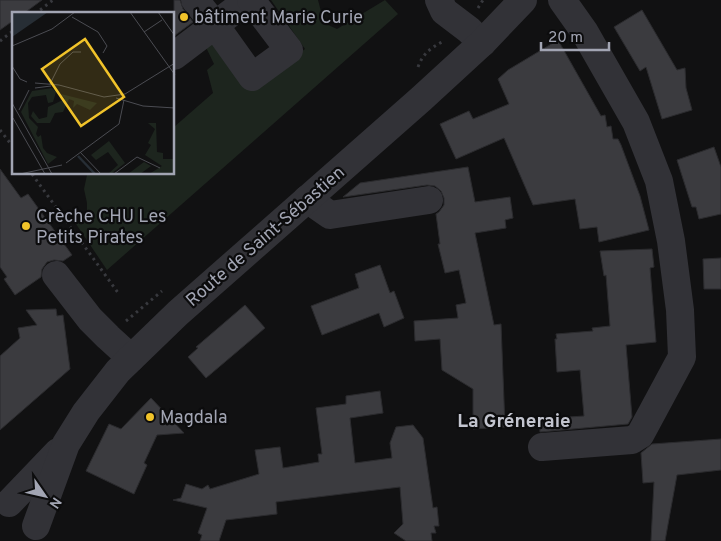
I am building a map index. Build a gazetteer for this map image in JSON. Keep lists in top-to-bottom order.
{
  "streets": {
    "street": ["Route de Saint-Sébastien"]
  },
  "districts": ["La Gréneraie"],
  "places": ["bâtiment Marie Curie", "Crèche CHU Les Petits Pirates", "Magdala"],
  "scale_bar": "20 m",
  "north": "bottom right"
}
